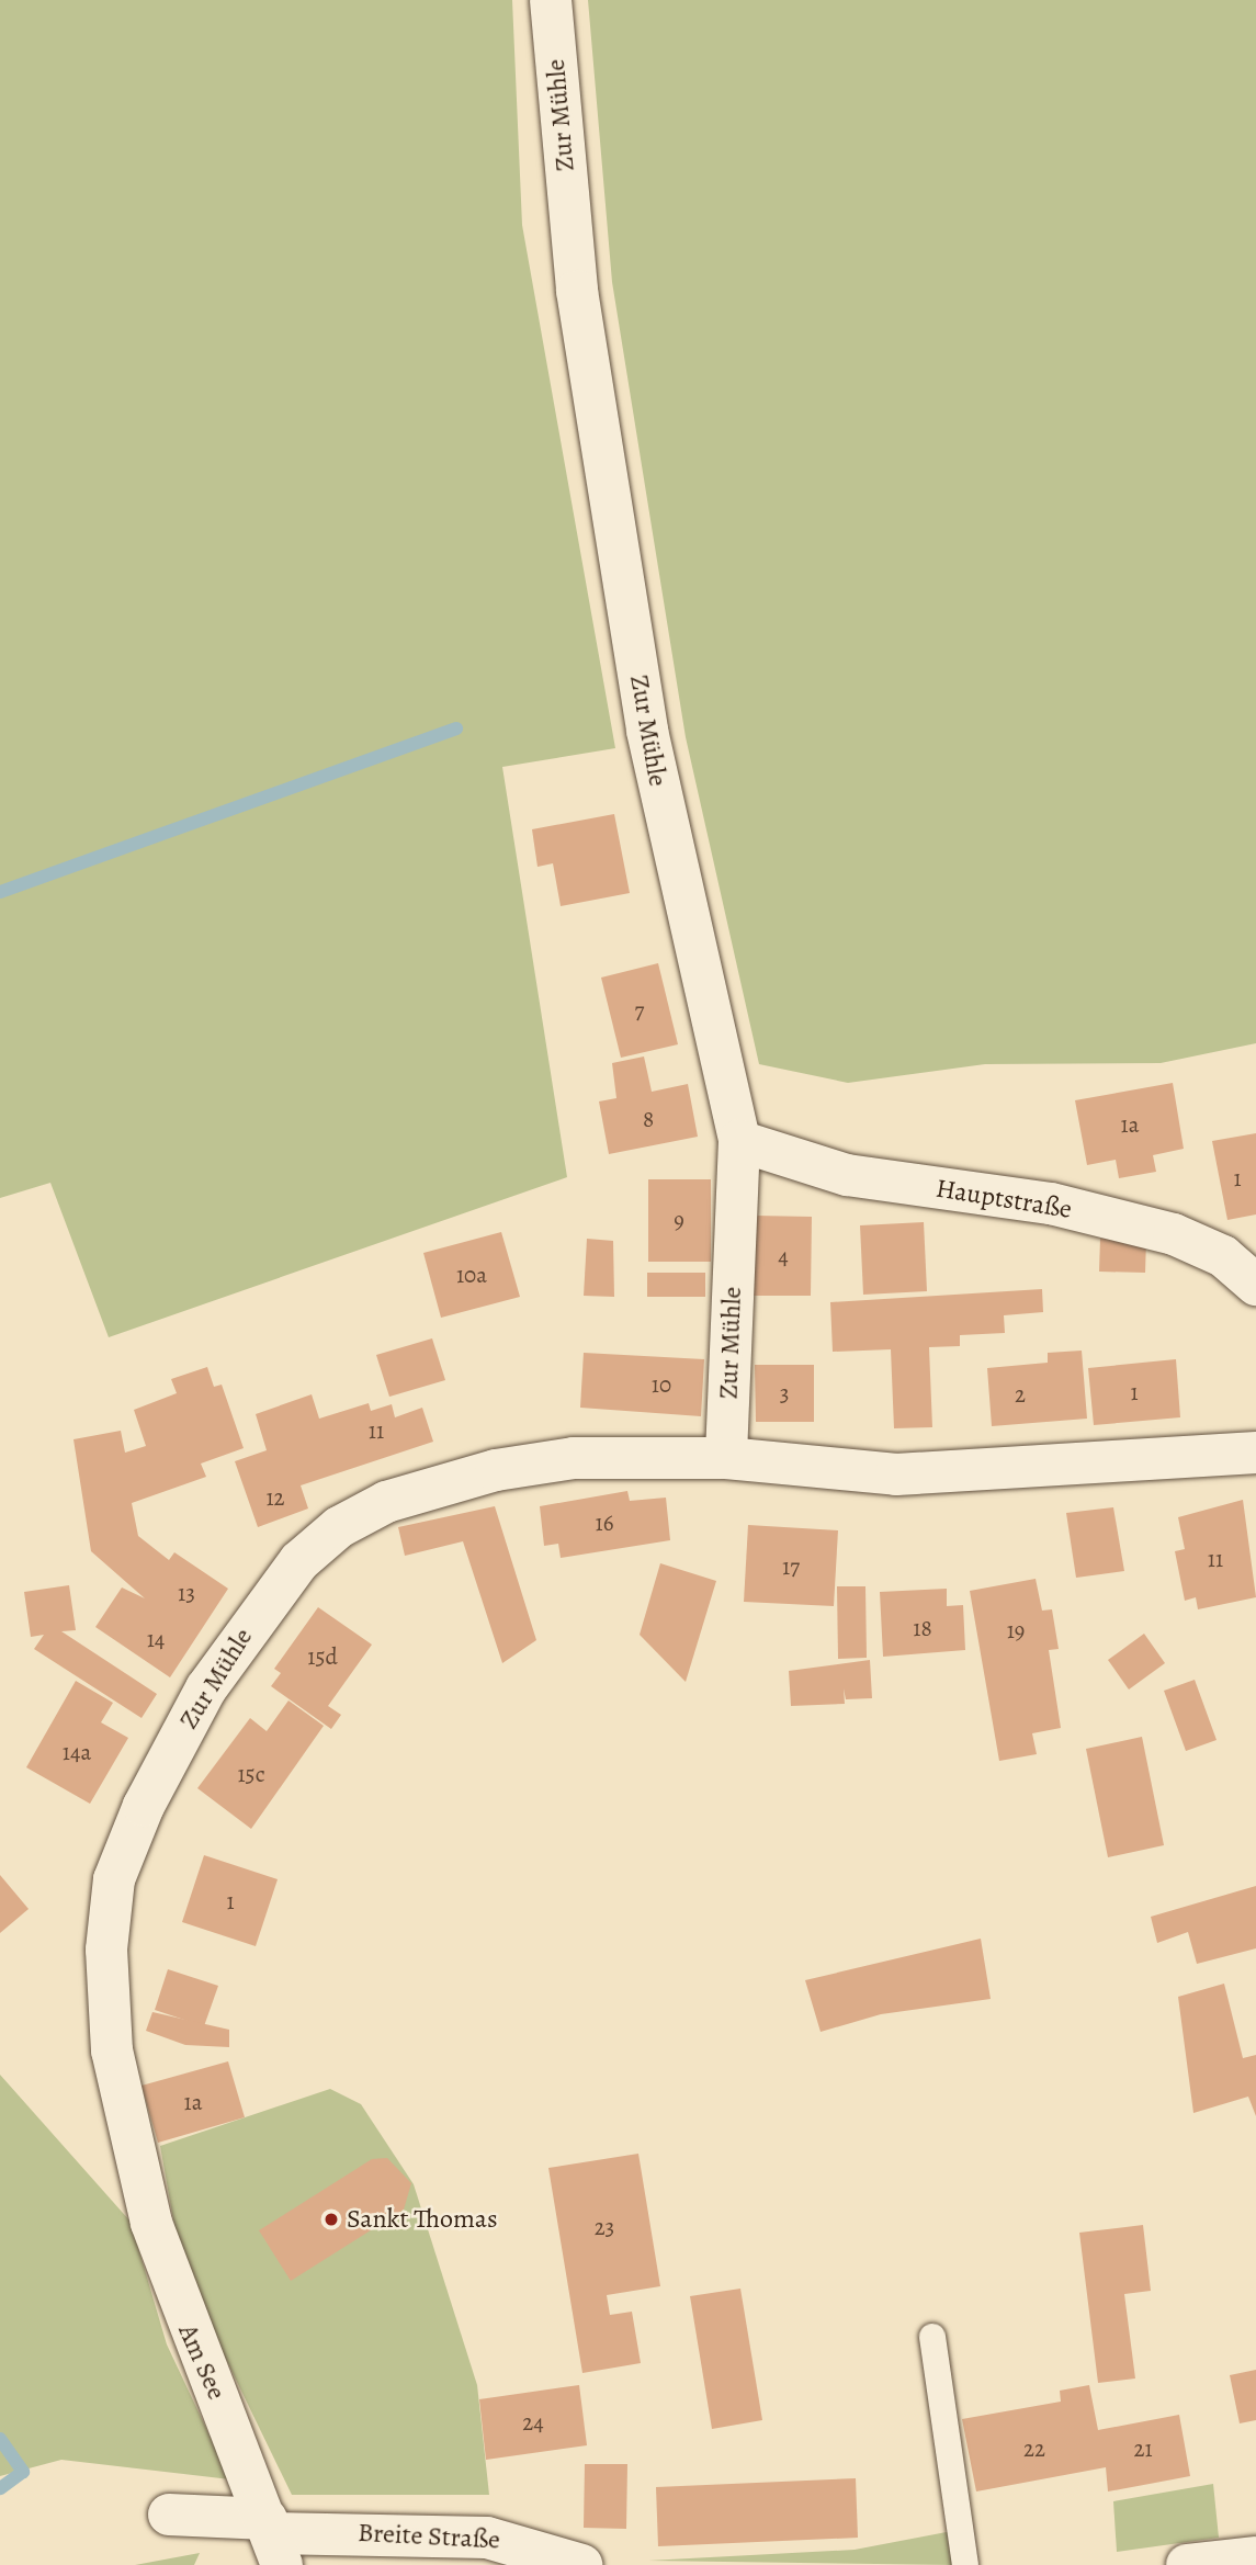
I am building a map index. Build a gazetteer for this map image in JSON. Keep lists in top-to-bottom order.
{
  "streets": {
    "street": [
      "Zur Mühle",
      "Hauptstraße",
      "Am See",
      "Breite Straße"
    ]
  },
  "crossings": [
    ["Zur Mühle", "Hauptstraße"],
    ["Zur Mühle", "Am See"],
    ["Am See", "Breite Straße"]
  ],
  "places": ["Sankt Thomas"],
  "house_numbers": [
    "7",
    "8",
    "1a",
    "1",
    "9",
    "4",
    "10a",
    "10",
    "1",
    "3",
    "2",
    "11",
    "12",
    "16",
    "11",
    "17",
    "13",
    "18",
    "19",
    "14",
    "15d",
    "14a",
    "15c",
    "1",
    "1a",
    "23",
    "24",
    "22",
    "21"
  ]
}
